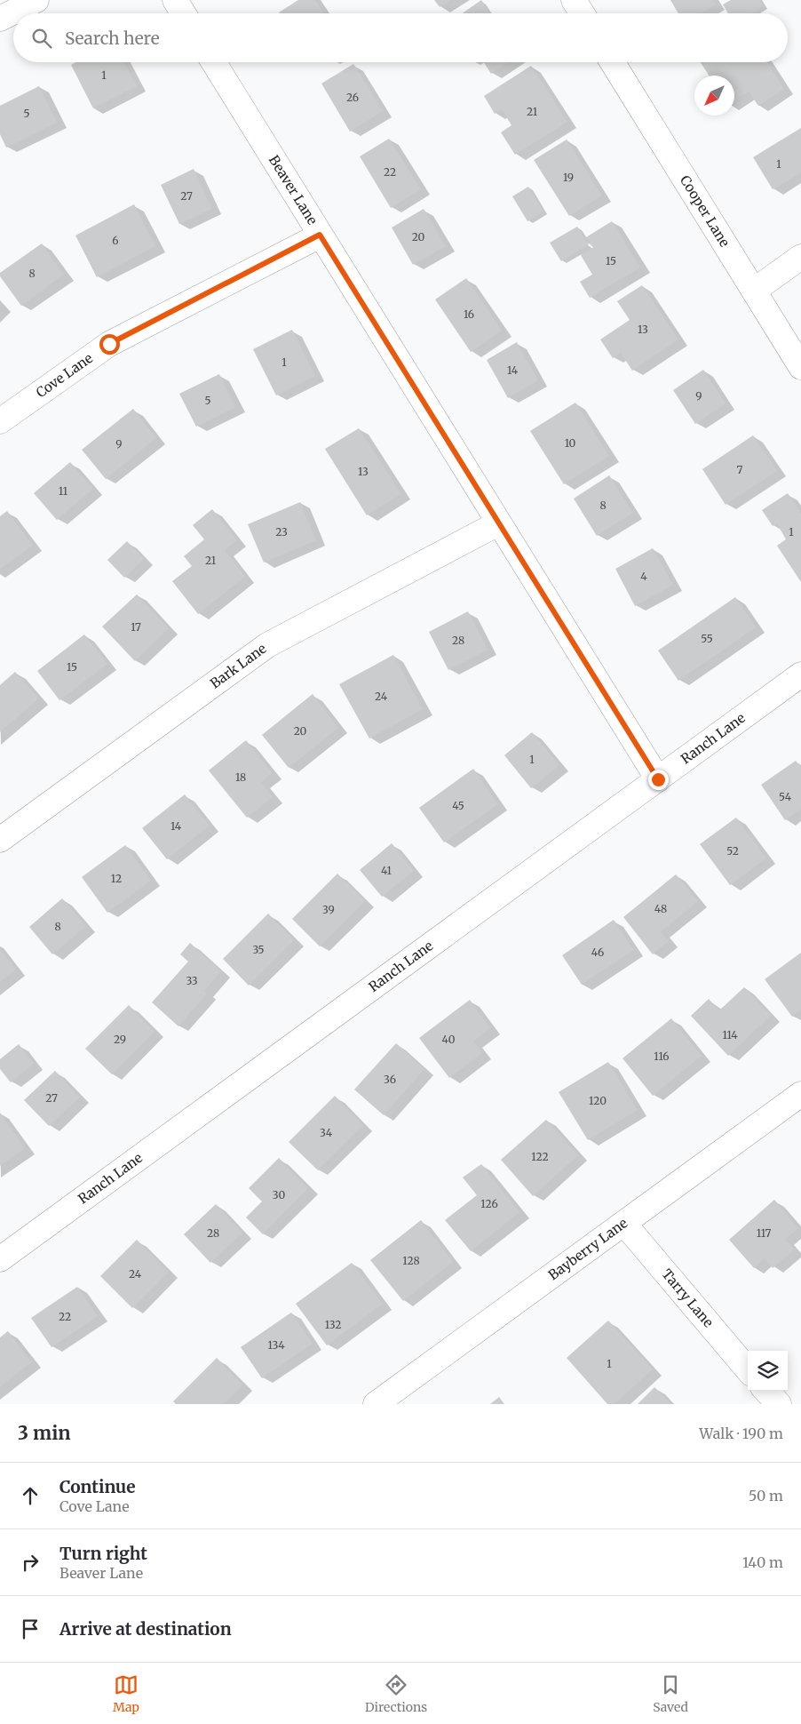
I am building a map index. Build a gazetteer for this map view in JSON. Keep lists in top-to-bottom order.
{
  "streets": {
    "street": [
      "Beaver Lane",
      "Cooper Lane",
      "Cove Lane",
      "Bark Lane",
      "Ranch Lane",
      "Bayberry Lane",
      "Tarry Lane"
    ]
  },
  "crossings": [
    ["Beaver Lane", "Cove Lane"],
    ["Beaver Lane", "Bark Lane"],
    ["Beaver Lane", "Ranch Lane"],
    ["Bayberry Lane", "Tarry Lane"]
  ],
  "house_numbers": [
    "1",
    "26",
    "21",
    "5",
    "1",
    "22",
    "19",
    "27",
    "20",
    "6",
    "15",
    "8",
    "16",
    "13",
    "1",
    "14",
    "9",
    "5",
    "10",
    "9",
    "7",
    "13",
    "11",
    "8",
    "23",
    "1",
    "21",
    "4",
    "17",
    "55",
    "28",
    "15",
    "24",
    "20",
    "1",
    "18",
    "54",
    "45",
    "14",
    "52",
    "41",
    "12",
    "48",
    "39",
    "8",
    "35",
    "46",
    "33",
    "114",
    "29",
    "40",
    "116",
    "36",
    "27",
    "120",
    "34",
    "122",
    "30",
    "126",
    "28",
    "117",
    "128",
    "24",
    "22",
    "132",
    "134",
    "1"
  ],
  "north": "bottom left",
  "page": {
    "search": "Search here",
    "heading": ["3 min", "Walk · 190 m"],
    "list": [
      ["Continue", "Cove Lane", "50 m"],
      ["Turn right", "Beaver Lane", "140 m"],
      "Arrive at destination"
    ],
    "nav": ["Map", "Directions", "Saved"]
  }
}
